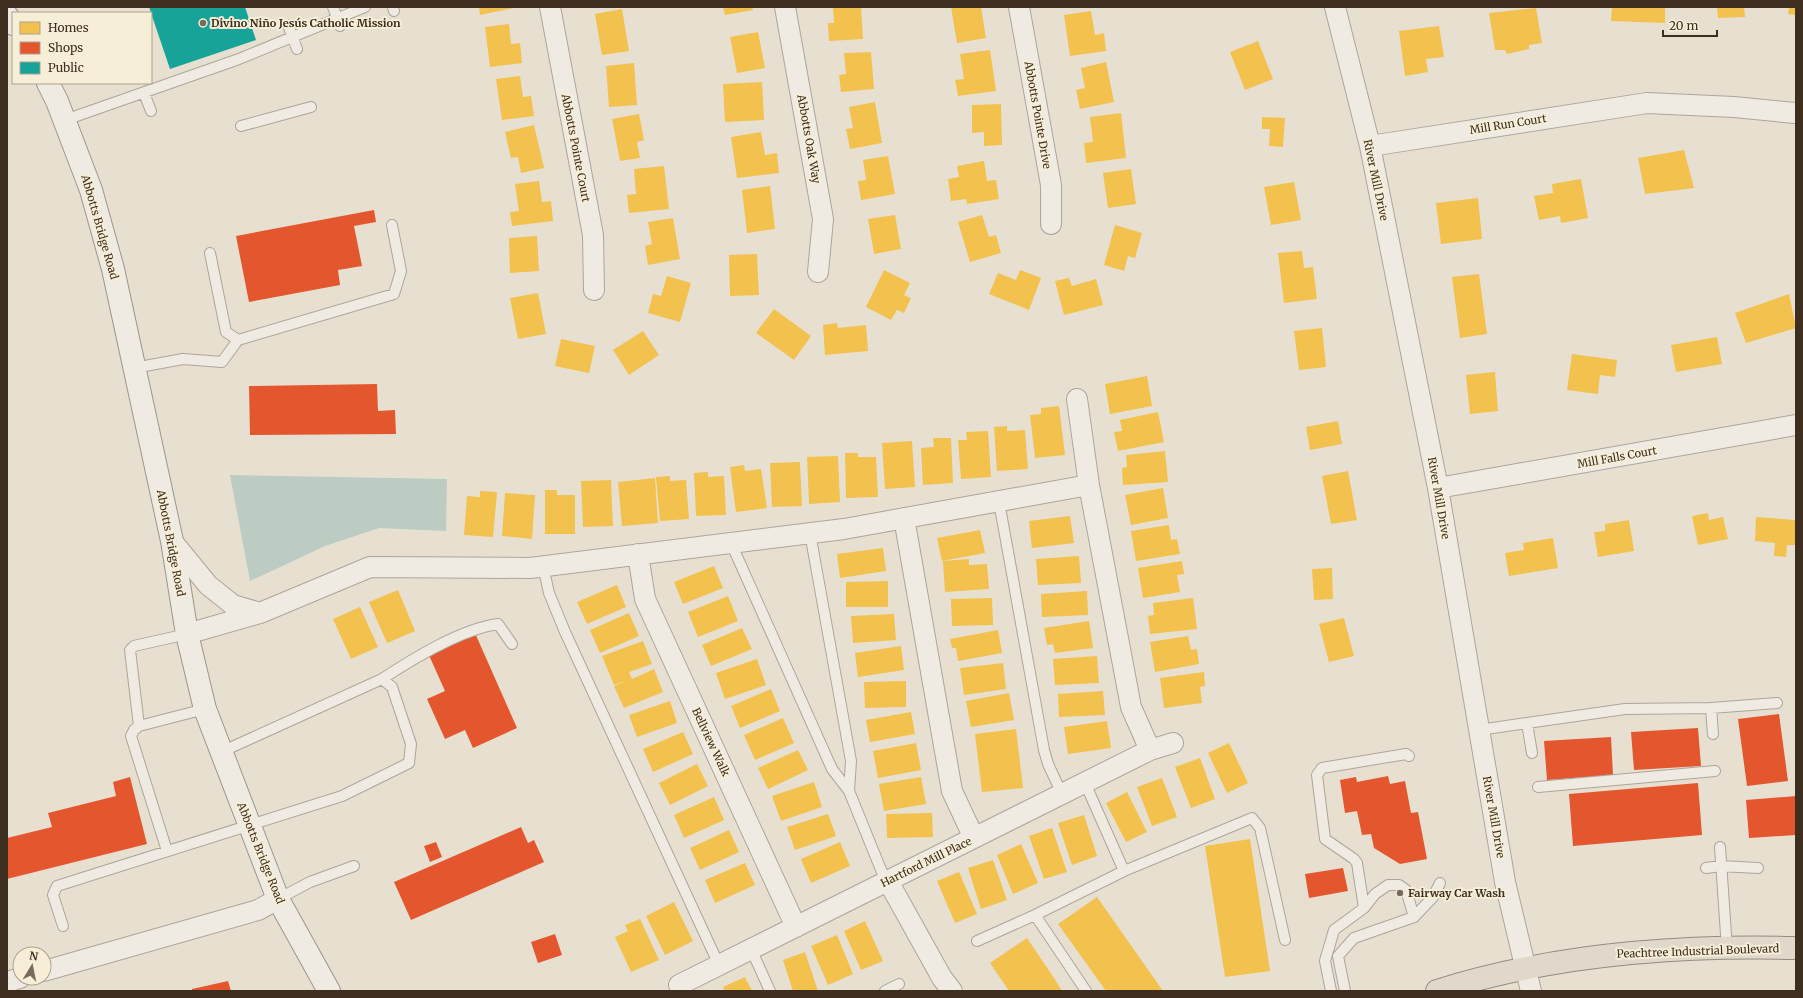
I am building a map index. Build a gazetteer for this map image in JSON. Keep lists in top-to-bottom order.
{
  "streets": {
    "highway": ["Peachtree Industrial Boulevard"],
    "main road": ["Abbotts Bridge Road"],
    "street": [
      "Abbotts Pointe Drive",
      "Mill Run Court",
      "Abbotts Oak Way",
      "Abbotts Pointe Court",
      "River Mill Drive",
      "Mill Falls Court",
      "Bellview Walk",
      "Hartford Mill Place"
    ]
  },
  "crossings": [
    ["Mill Run Court", "River Mill Drive"],
    ["River Mill Drive", "Mill Falls Court"],
    ["River Mill Drive", "Peachtree Industrial Boulevard"],
    ["Bellview Walk", "Hartford Mill Place"]
  ],
  "places": ["Divino Niño Jesús Catholic Mission", "Fairway Car Wash"],
  "legend": ["Homes", "Shops", "Public"],
  "scale_bar": "20 m",
  "north": "top"
}
